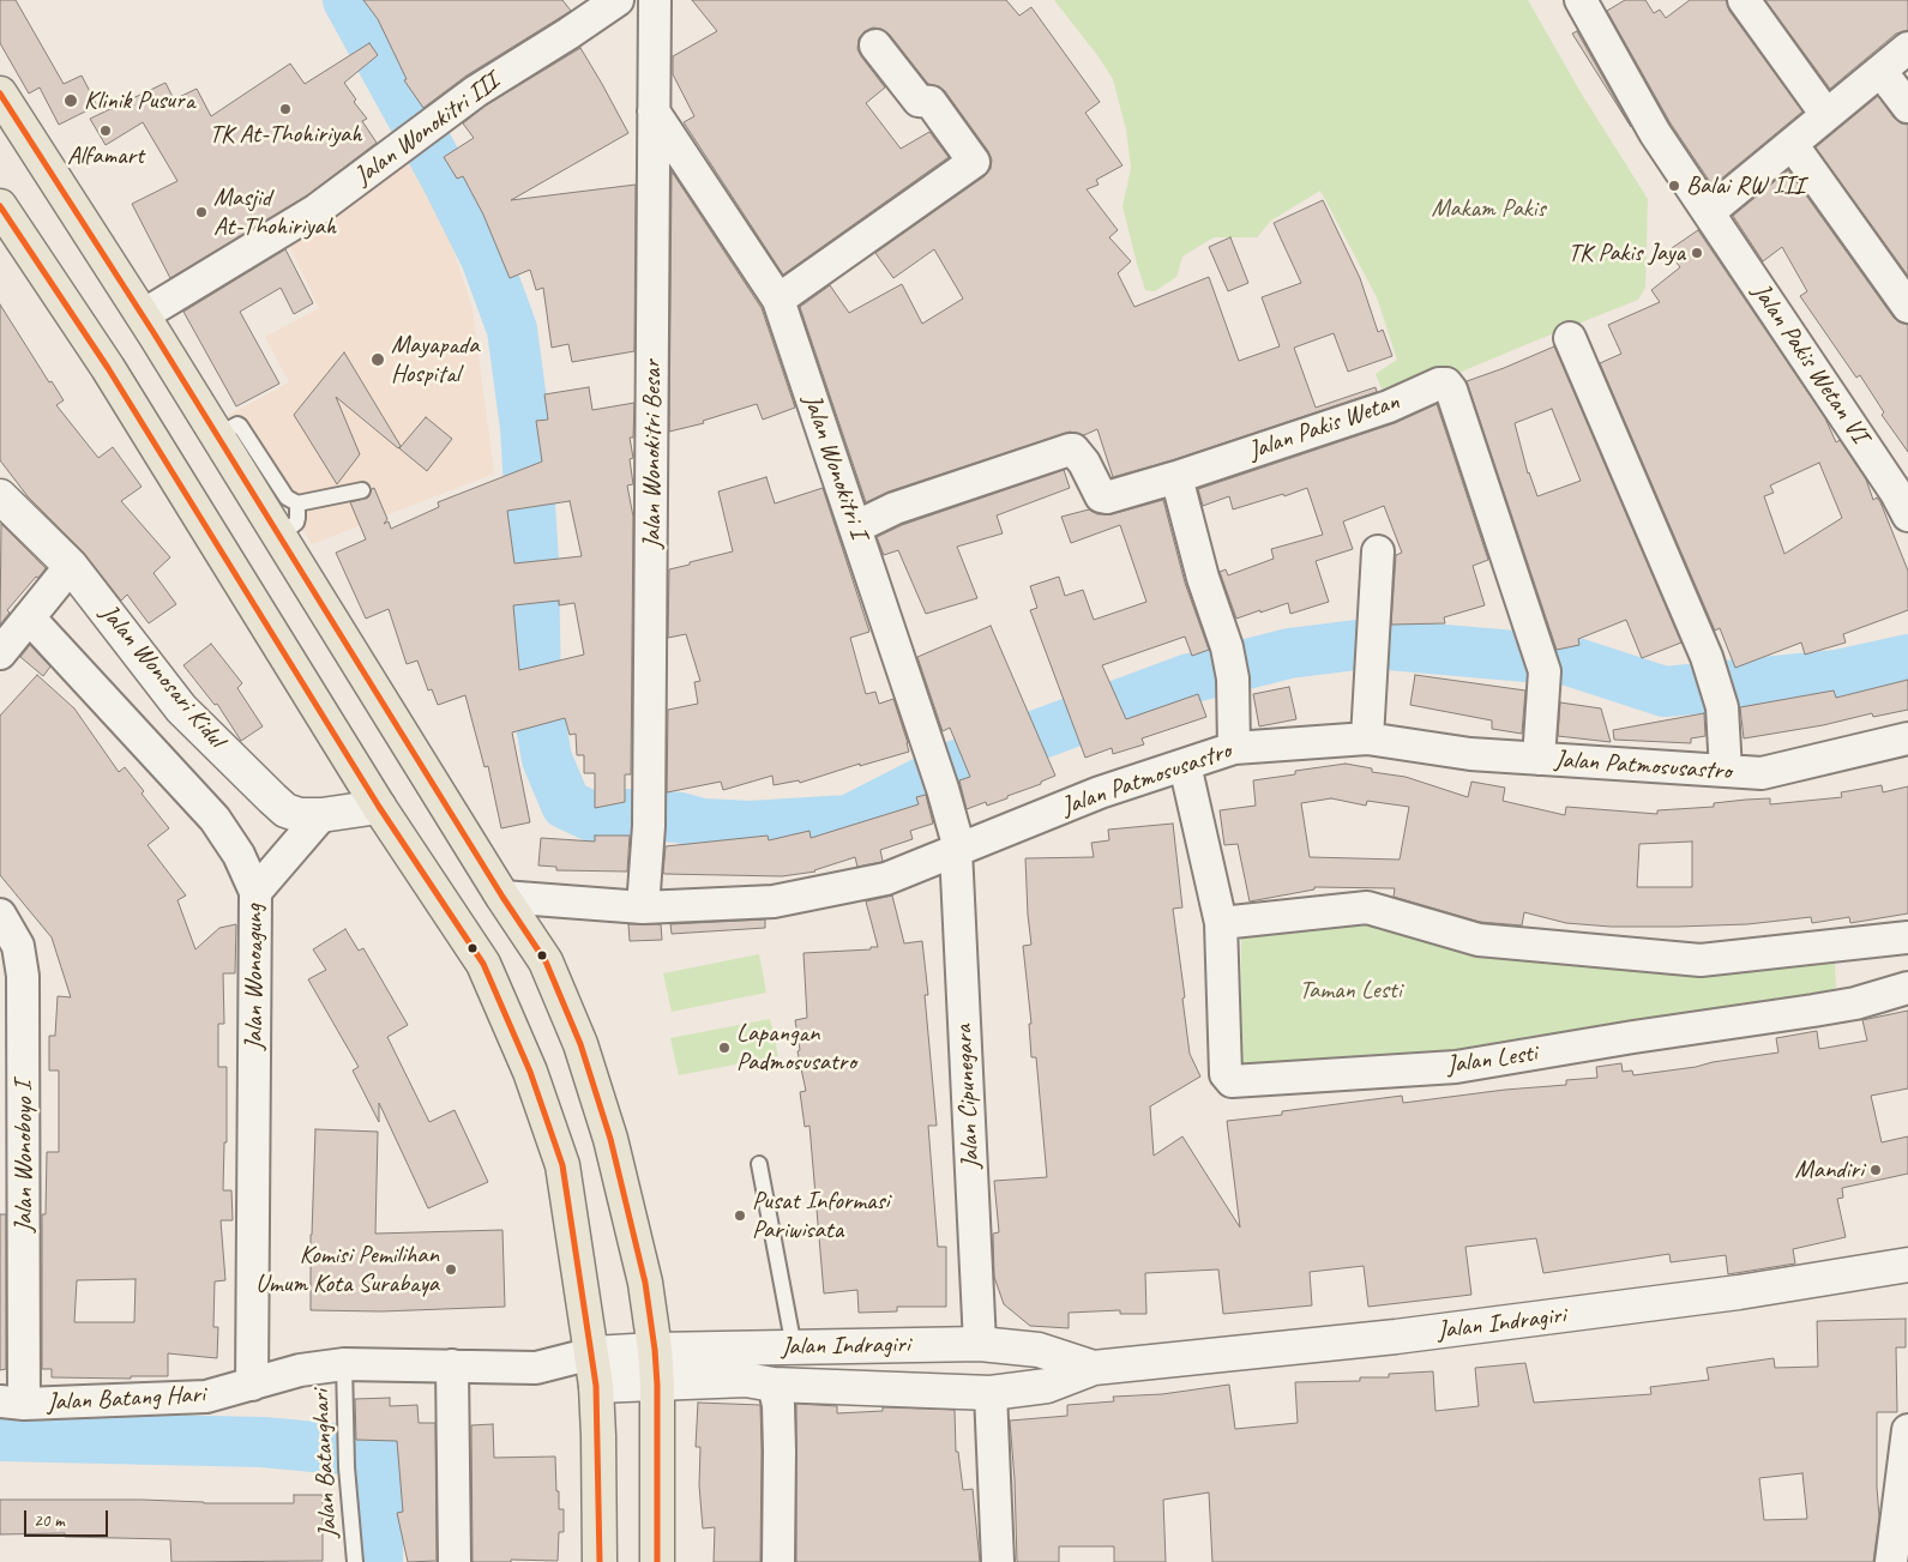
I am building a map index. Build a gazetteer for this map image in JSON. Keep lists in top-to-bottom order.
{
  "streets": {
    "street": [
      "Jalan Wonokitri III",
      "Jalan Pakis Wetan VI",
      "Jalan Pakis Wetan",
      "Jalan Wonokitri Besar",
      "Jalan Wonokitri I",
      "Jalan Wonosari Kidul",
      "Jalan Patmosusastro",
      "Jalan Wonoagung",
      "Jalan Lesti",
      "Jalan Cipunegara",
      "Jalan Wonoboyo I",
      "Jalan Indragiri",
      "Jalan Batang Hari"
    ],
    "lane": ["Jalan Batanghari"]
  },
  "crossings": [
    ["Jalan Pakis Wetan", "Jalan Wonokitri I"],
    ["Jalan Pakis Wetan", "Jalan Patmosusastro"],
    ["Jalan Wonokitri Besar", "Jalan Wonokitri I"],
    ["Jalan Wonokitri Besar", "Jalan Patmosusastro"],
    ["Jalan Wonokitri I", "Jalan Patmosusastro"],
    ["Jalan Wonokitri I", "Jalan Cipunegara"],
    ["Jalan Patmosusastro", "Jalan Lesti"],
    ["Jalan Patmosusastro", "Jalan Cipunegara"],
    ["Jalan Wonoagung", "Jalan Batang Hari"],
    ["Jalan Cipunegara", "Jalan Indragiri"],
    ["Jalan Wonoboyo I", "Jalan Batang Hari"],
    ["Jalan Batang Hari", "Jalan Batanghari"]
  ],
  "parks": ["Makam Pakis", "Taman Lesti"],
  "places": [
    "Klinik Pusura",
    "TK At-Thohiriyah",
    "Alfamart",
    "Balai RW III",
    "Masjid At-Thohiriyah",
    "TK Pakis Jaya",
    "Mayapada Hospital",
    "Lapangan Padmosusatro",
    "Mandiri",
    "Pusat Informasi Pariwisata",
    "Komisi Pemilihan Umum Kota Surabaya"
  ],
  "scale_bar": "20 m"
}
